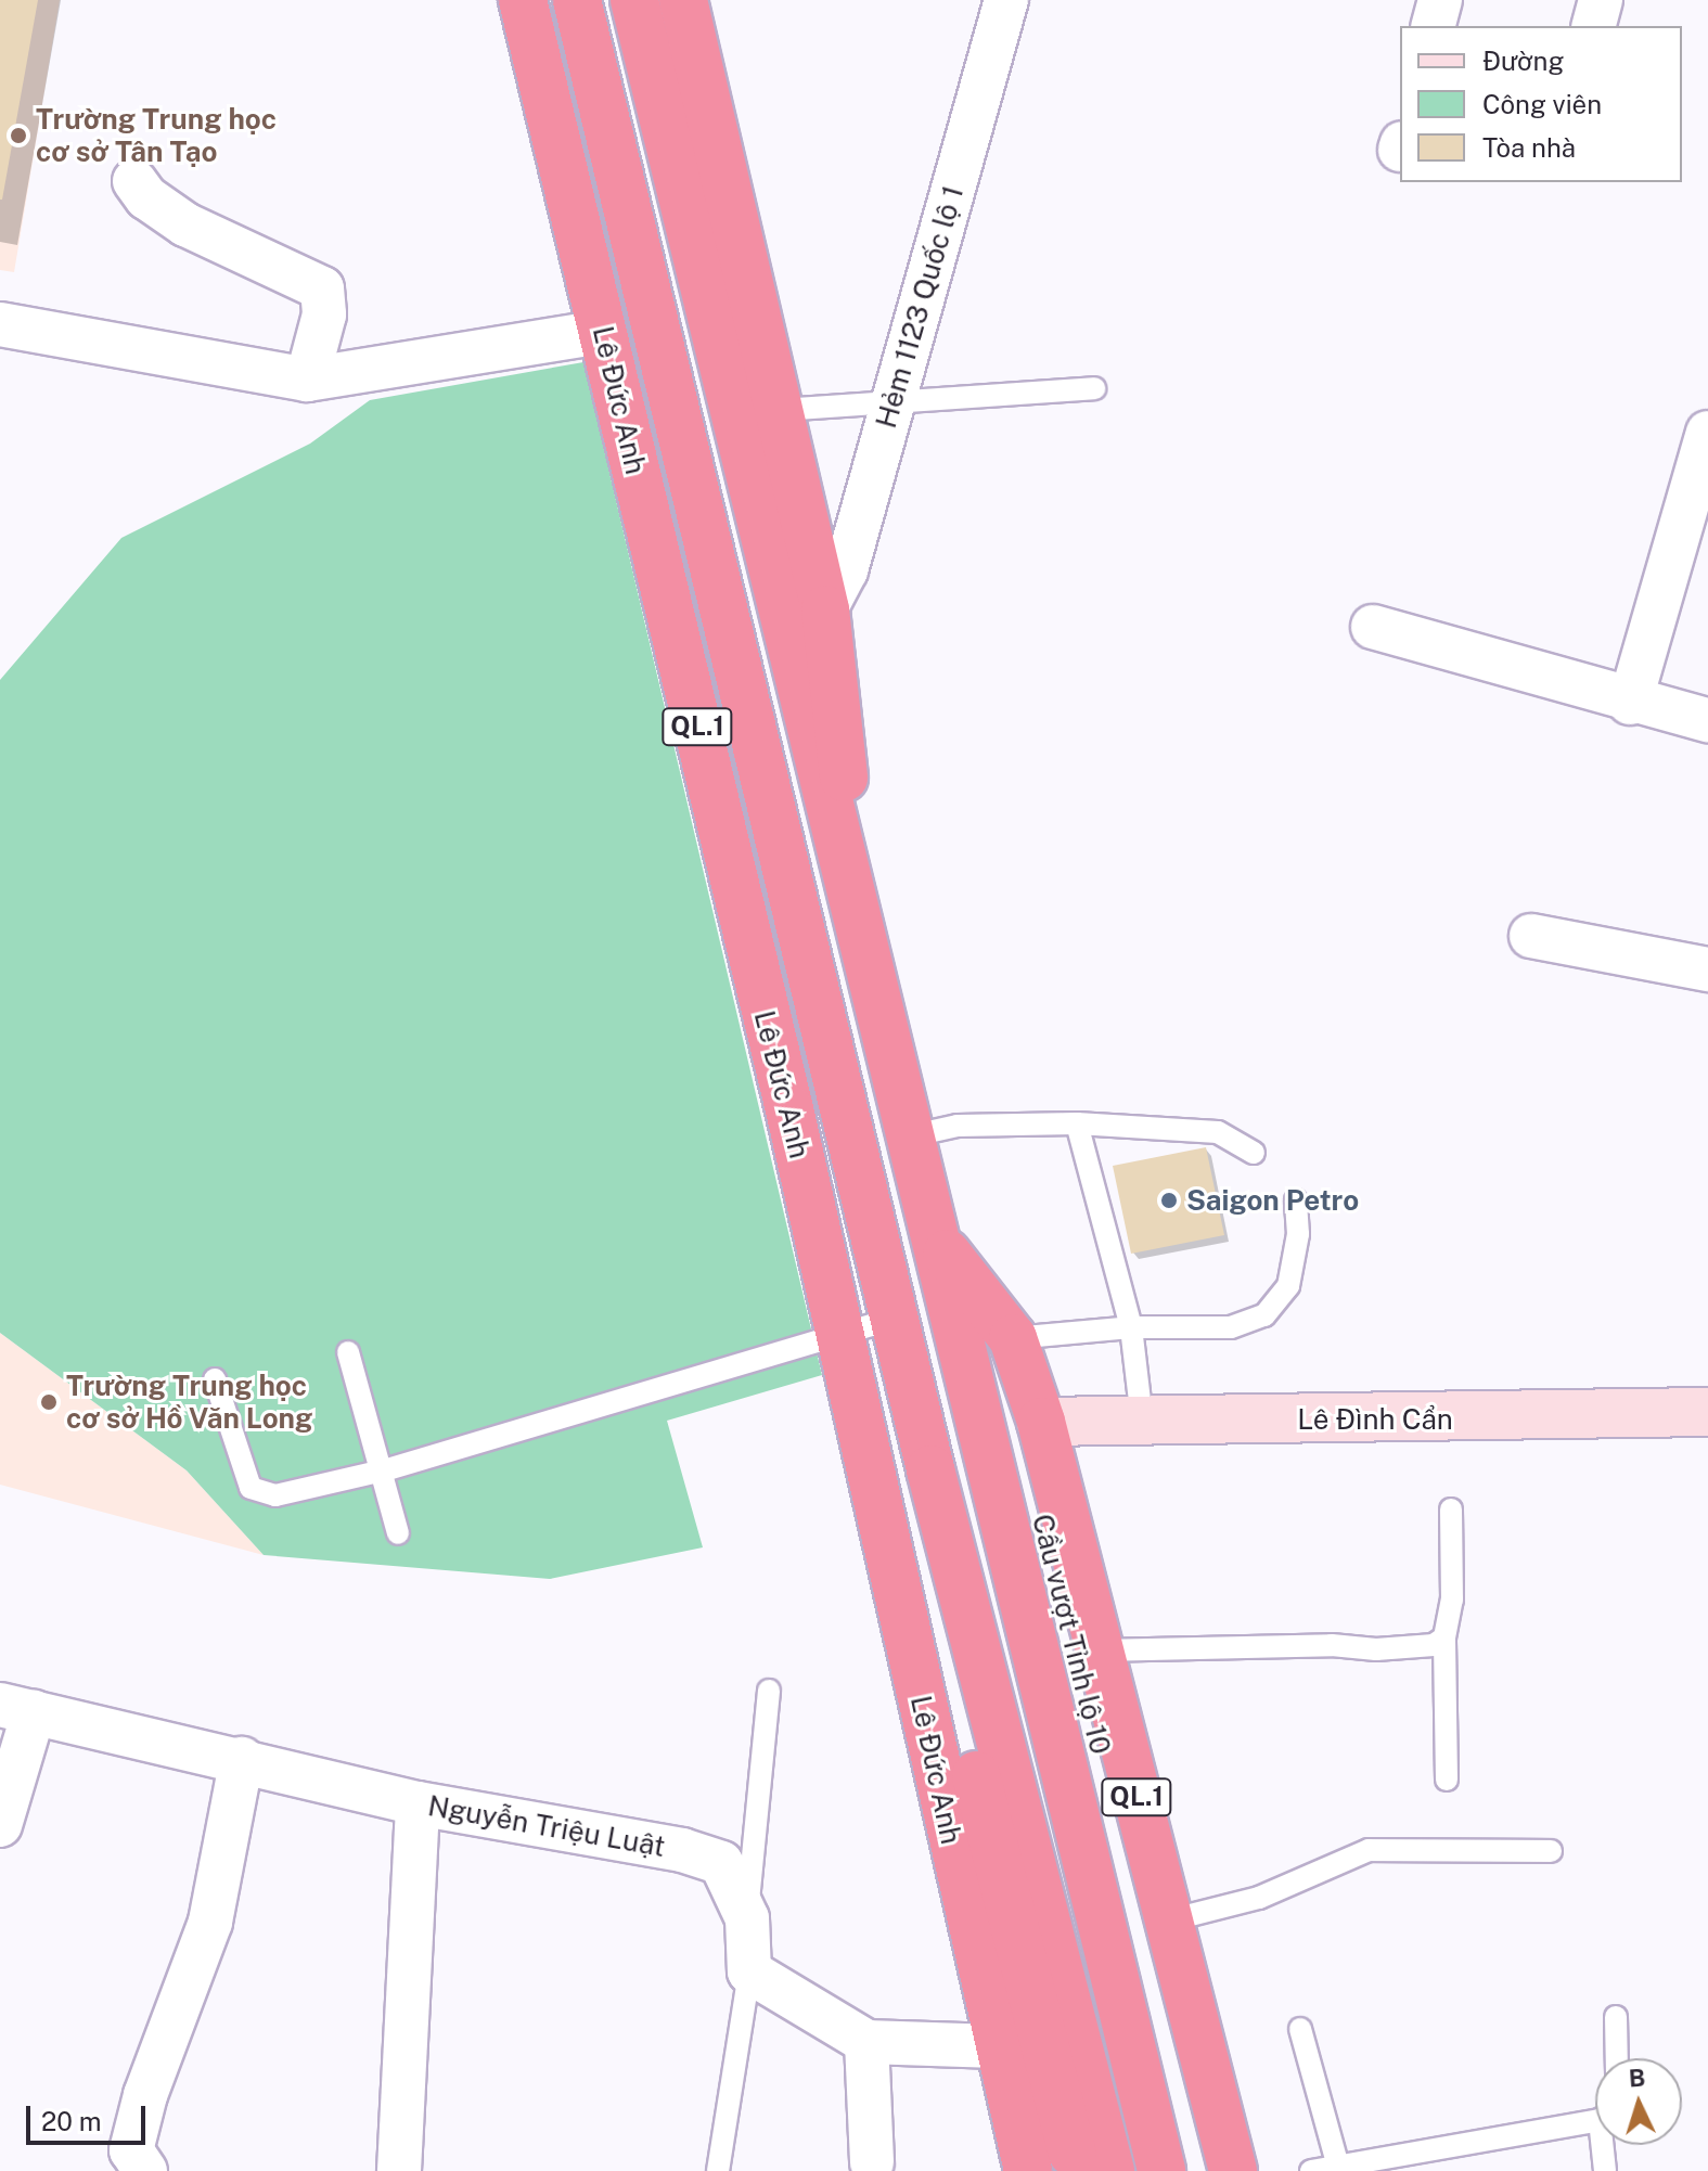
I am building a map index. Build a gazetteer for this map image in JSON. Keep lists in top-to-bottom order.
{
  "streets": {
    "highway": ["Lê Đức Anh", "QL.1", "Cầu vượt Tỉnh lộ 10"],
    "street": ["Hẻm 1123 Quốc lộ 1", "Lê Đình Cẩn", "Nguyễn Triệu Luật"]
  },
  "crossings": [
    ["Hẻm 1123 Quốc lộ 1", "QL.1"],
    ["Lê Đức Anh", "QL.1"],
    ["QL.1", "Lê Đình Cẩn"],
    ["QL.1", "Cầu vượt Tỉnh lộ 10"],
    ["Lê Đình Cẩn", "Cầu vượt Tỉnh lộ 10"]
  ],
  "places": ["Trường Trung học cơ sở Tân Tạo", "Saigon Petro", "Trường Trung học cơ sở Hồ Văn Long"],
  "legend": ["Đường", "Công viên", "Tòa nhà"],
  "scale_bar": "20 m",
  "north": "top"
}
